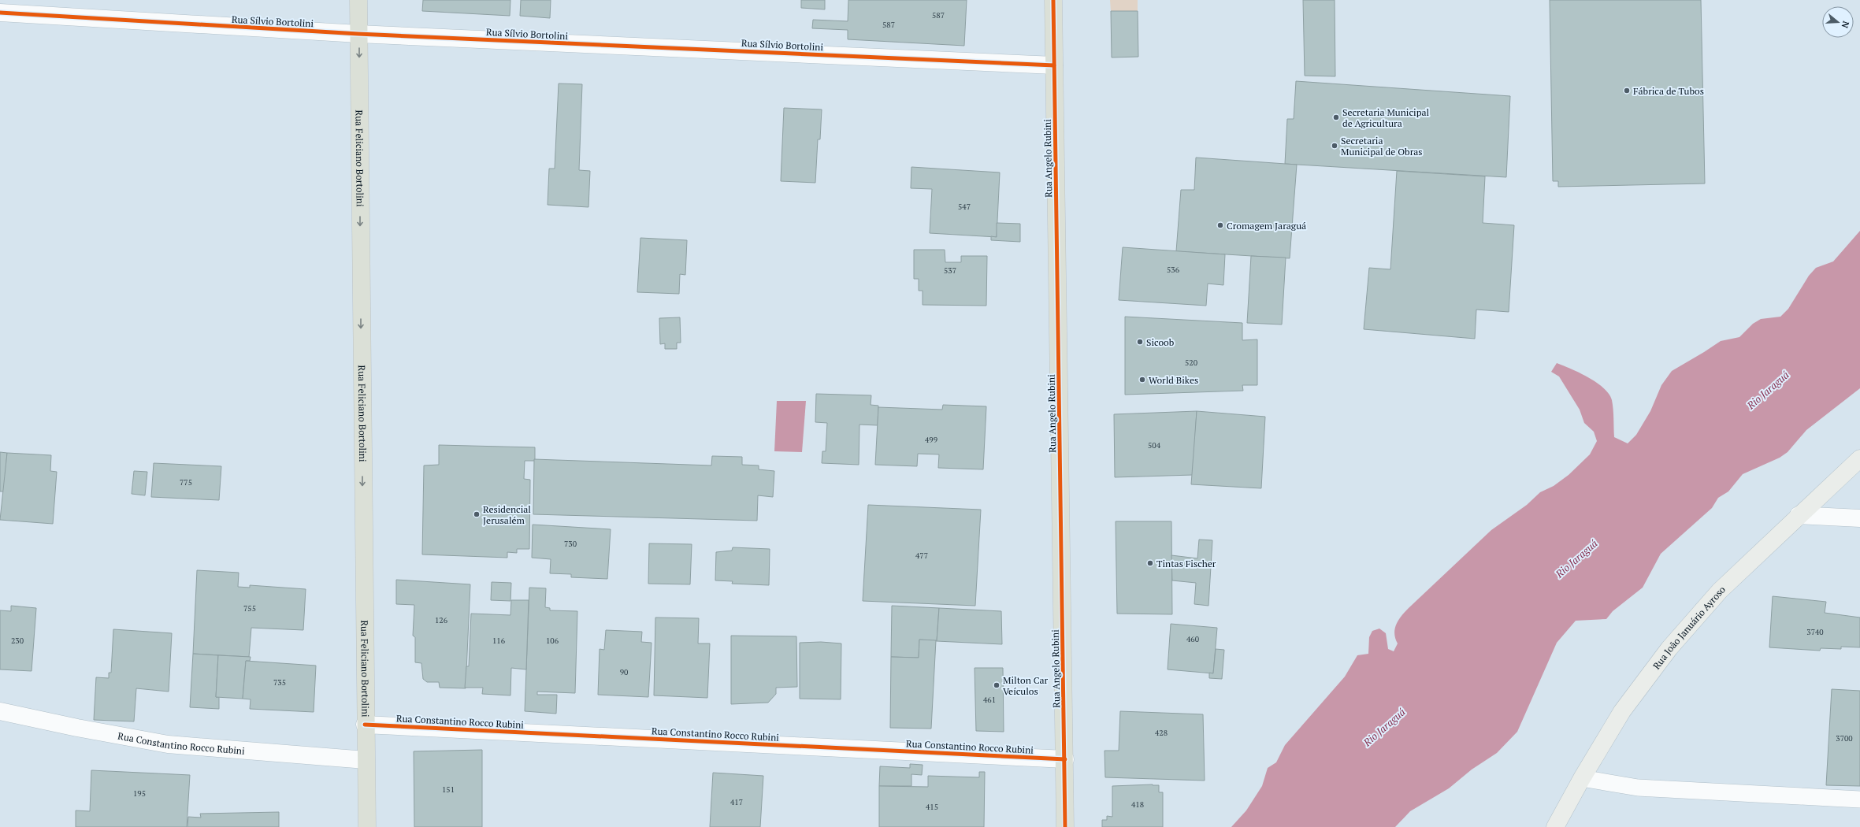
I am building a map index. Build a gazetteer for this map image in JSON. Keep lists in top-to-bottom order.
{
  "streets": {
    "main road": ["Rua Feliciano Bortolini", "Rua Angelo Rubini", "Rua João Januário Ayroso"],
    "street": ["Rua Sílvio Bortolini", "Rua Constantino Rocco Rubini"]
  },
  "crossings": [
    ["Rua Sílvio Bortolini", "Rua Feliciano Bortolini"],
    ["Rua Sílvio Bortolini", "Rua Angelo Rubini"],
    ["Rua Feliciano Bortolini", "Rua Constantino Rocco Rubini"],
    ["Rua Angelo Rubini", "Rua Constantino Rocco Rubini"]
  ],
  "one_way": ["Rua Feliciano Bortolini"],
  "water": ["Rio Jaraguá"],
  "places": [
    "Fábrica de Tubos",
    "Secretaria Municipal de Agricultura",
    "Secretaria Municipal de Obras",
    "Cromagem Jaraguá",
    "Sicoob",
    "World Bikes",
    "Residencial Jerusalém",
    "Tintas Fischer",
    "Milton Car Veículos"
  ],
  "house_numbers": [
    "587",
    "587",
    "547",
    "536",
    "537",
    "520",
    "499",
    "504",
    "775",
    "730",
    "477",
    "755",
    "126",
    "3740",
    "460",
    "230",
    "116",
    "106",
    "90",
    "735",
    "461",
    "428",
    "3700",
    "151",
    "195",
    "417",
    "418",
    "415"
  ],
  "north": "right"
}
